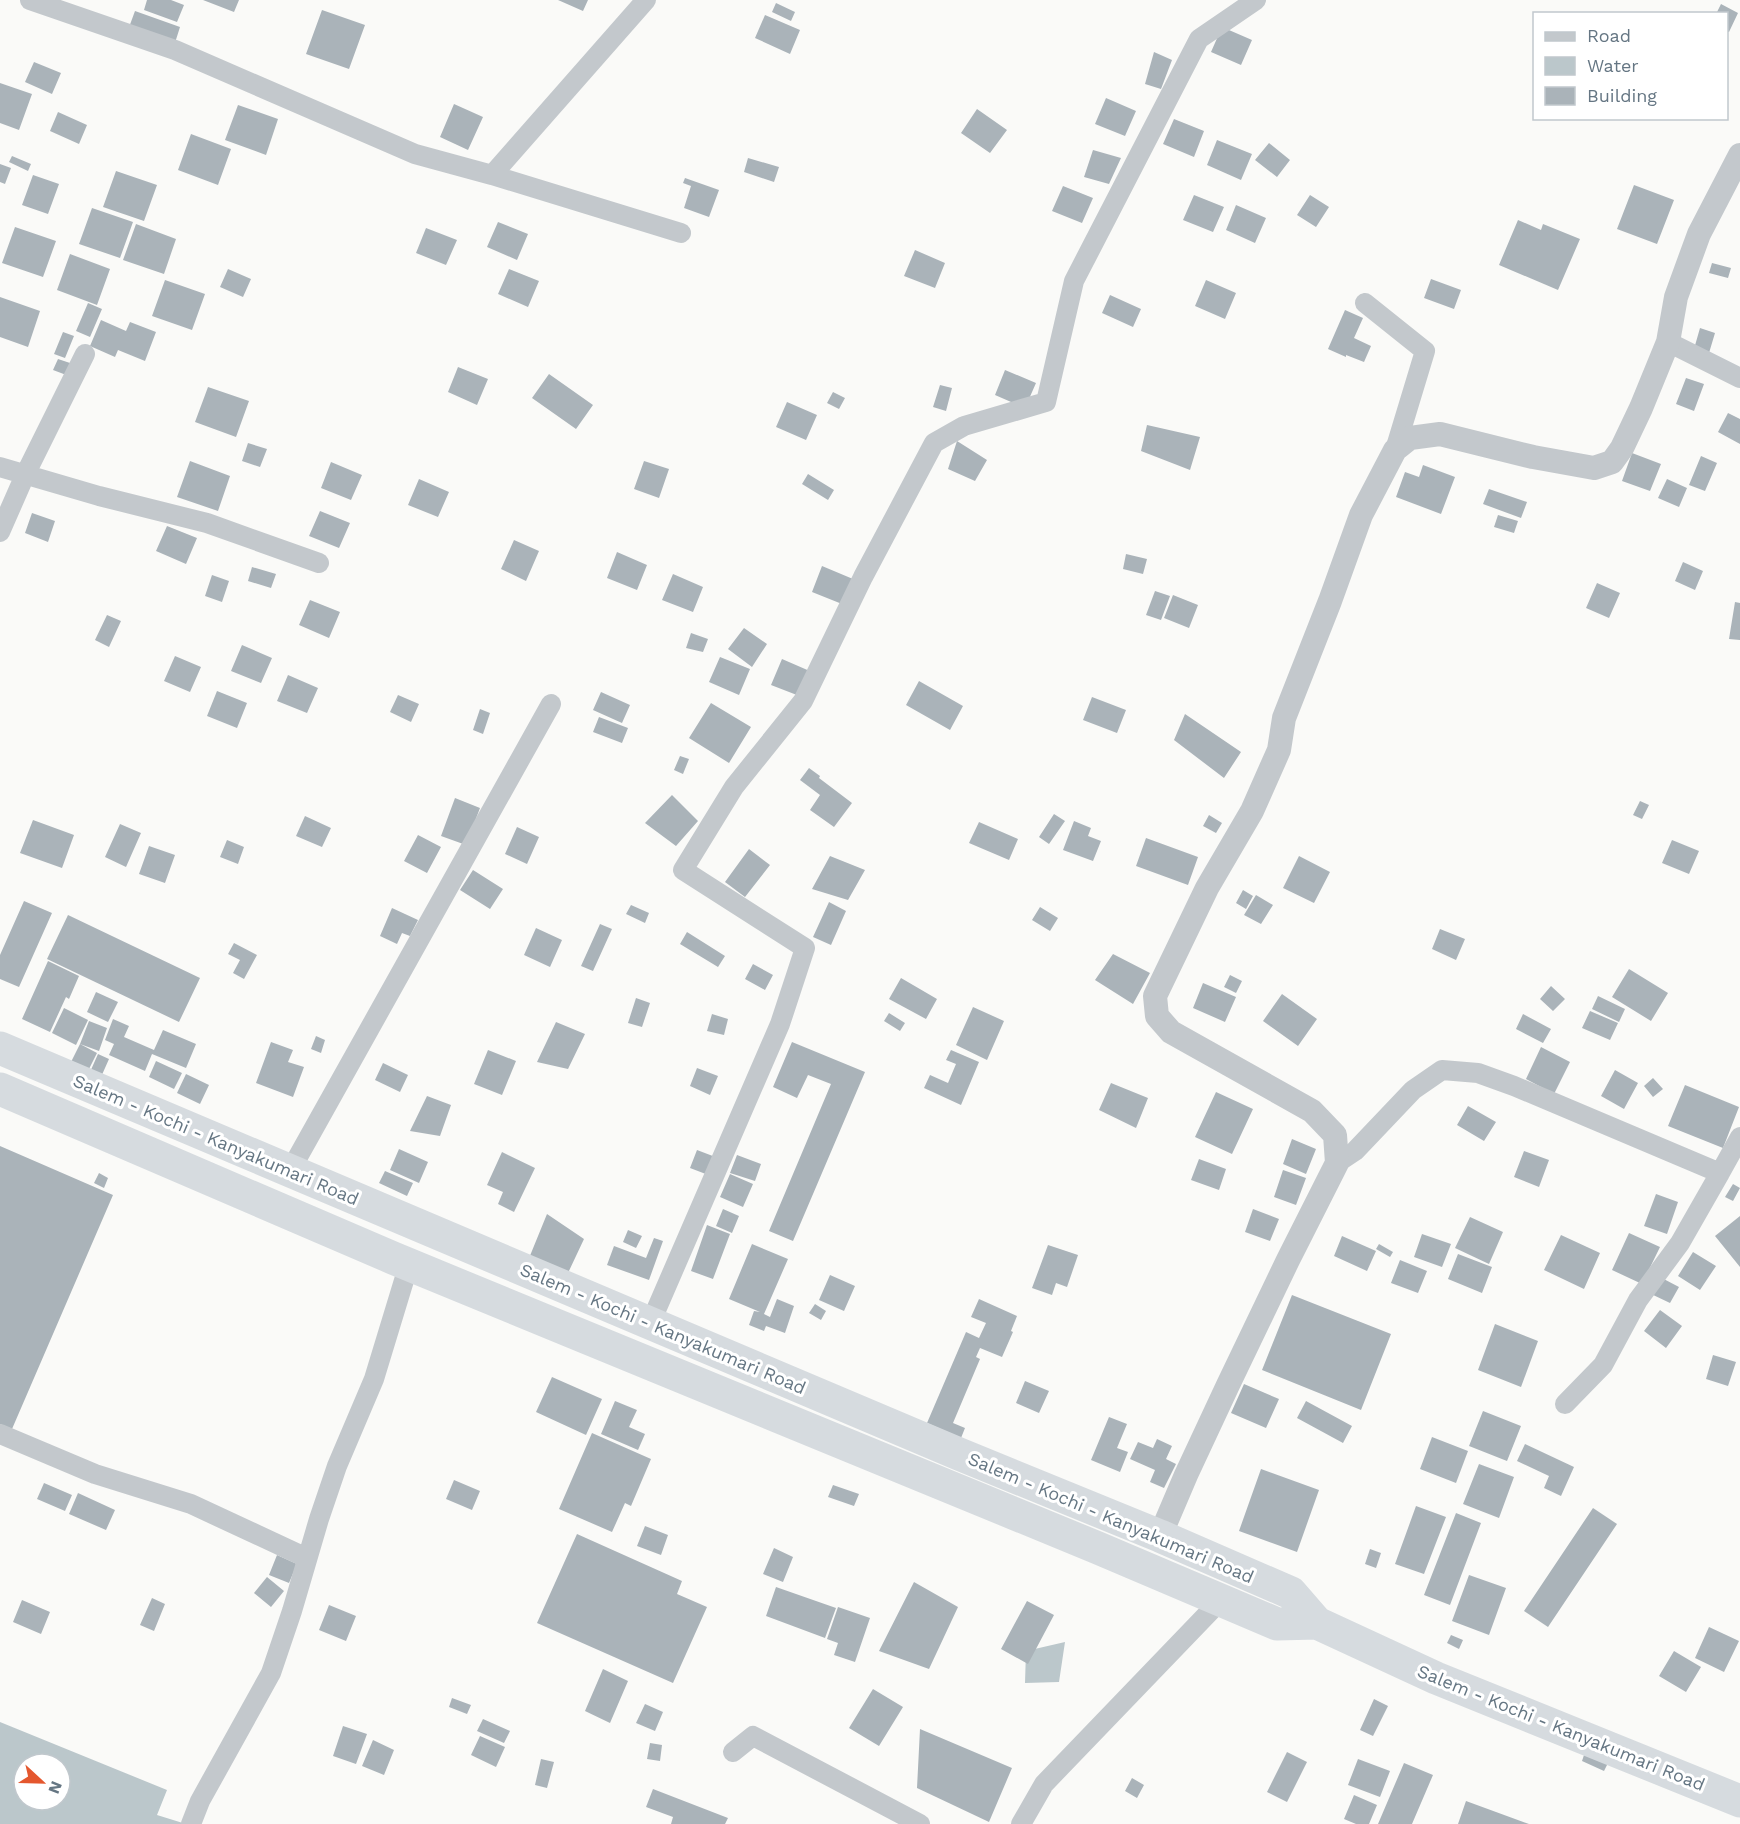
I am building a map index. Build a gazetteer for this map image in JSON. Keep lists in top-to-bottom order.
{
  "streets": {
    "highway": ["Salem - Kochi - Kanyakumari Road"]
  },
  "legend": ["Road", "Water", "Building"],
  "north": "right"
}
